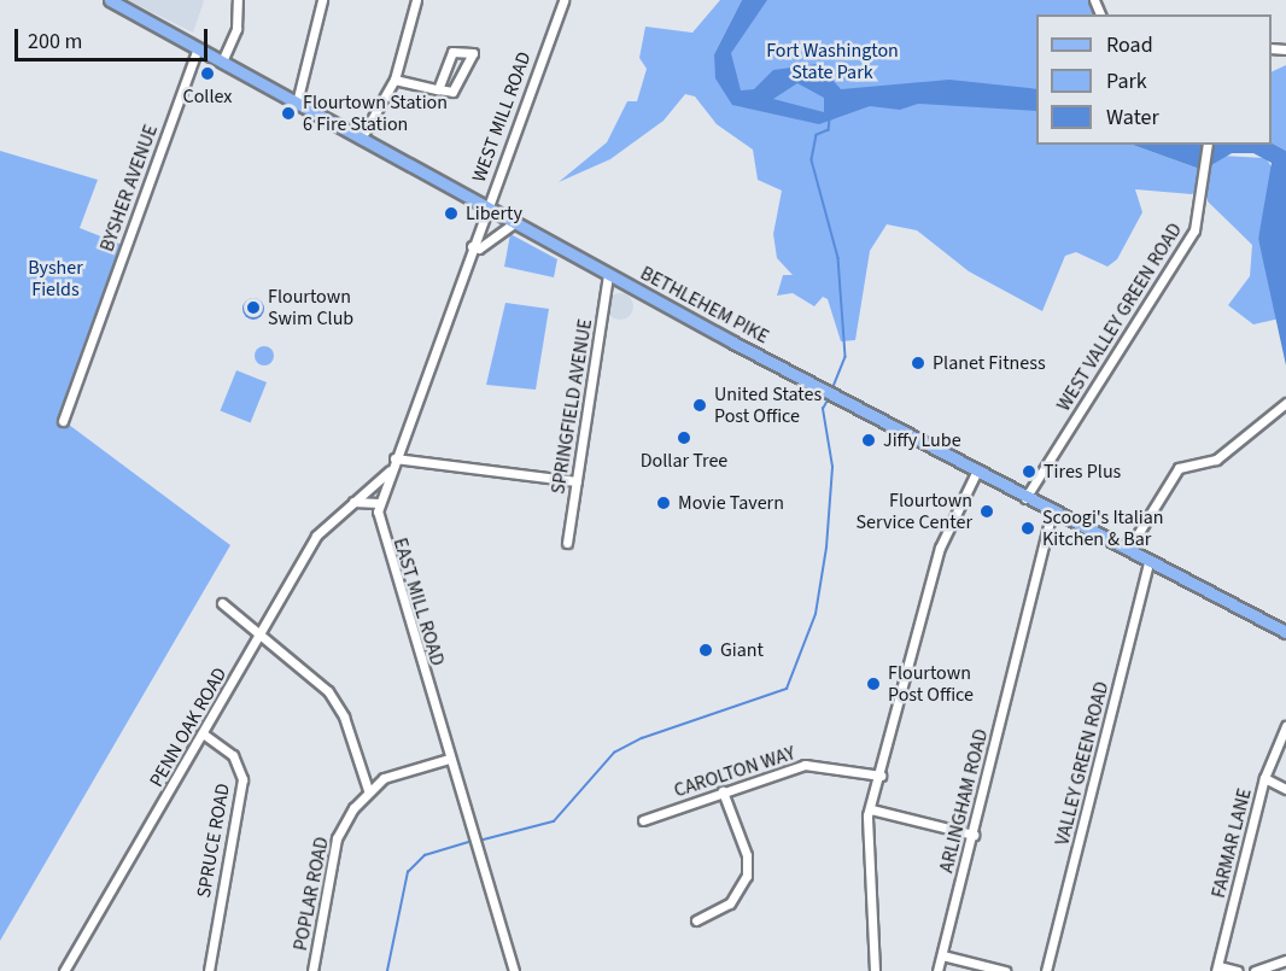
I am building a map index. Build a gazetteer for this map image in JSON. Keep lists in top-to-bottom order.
{
  "streets": {
    "main road": ["BETHLEHEM PIKE"],
    "street": [
      "WEST MILL ROAD",
      "BYSHER AVENUE",
      "WEST VALLEY GREEN ROAD",
      "SPRINGFIELD AVENUE",
      "EAST MILL ROAD",
      "PENN OAK ROAD",
      "VALLEY GREEN ROAD",
      "CAROLTON WAY",
      "ARLINGHAM ROAD",
      "SPRUCE ROAD",
      "FARMAR LANE",
      "POPLAR ROAD"
    ]
  },
  "crossings": [
    ["WEST MILL ROAD", "BETHLEHEM PIKE"],
    ["WEST MILL ROAD", "EAST MILL ROAD"],
    ["BYSHER AVENUE", "BETHLEHEM PIKE"],
    ["BETHLEHEM PIKE", "WEST VALLEY GREEN ROAD"],
    ["BETHLEHEM PIKE", "SPRINGFIELD AVENUE"],
    ["BETHLEHEM PIKE", "VALLEY GREEN ROAD"],
    ["BETHLEHEM PIKE", "ARLINGHAM ROAD"],
    ["EAST MILL ROAD", "PENN OAK ROAD"],
    ["EAST MILL ROAD", "POPLAR ROAD"],
    ["PENN OAK ROAD", "SPRUCE ROAD"]
  ],
  "parks": ["Fort Washington State Park", "Bysher Fields"],
  "places": [
    "Collex",
    "Flourtown Station 6 Fire Station",
    "Liberty",
    "Flourtown Swim Club",
    "Planet Fitness",
    "United States Post Office",
    "Dollar Tree",
    "Jiffy Lube",
    "Tires Plus",
    "Movie Tavern",
    "Flourtown Service Center",
    "Scoogi's Italian Kitchen & Bar",
    "Giant",
    "Flourtown Post Office"
  ],
  "legend": ["Road", "Park", "Water"],
  "scale_bar": "200 m"
}
